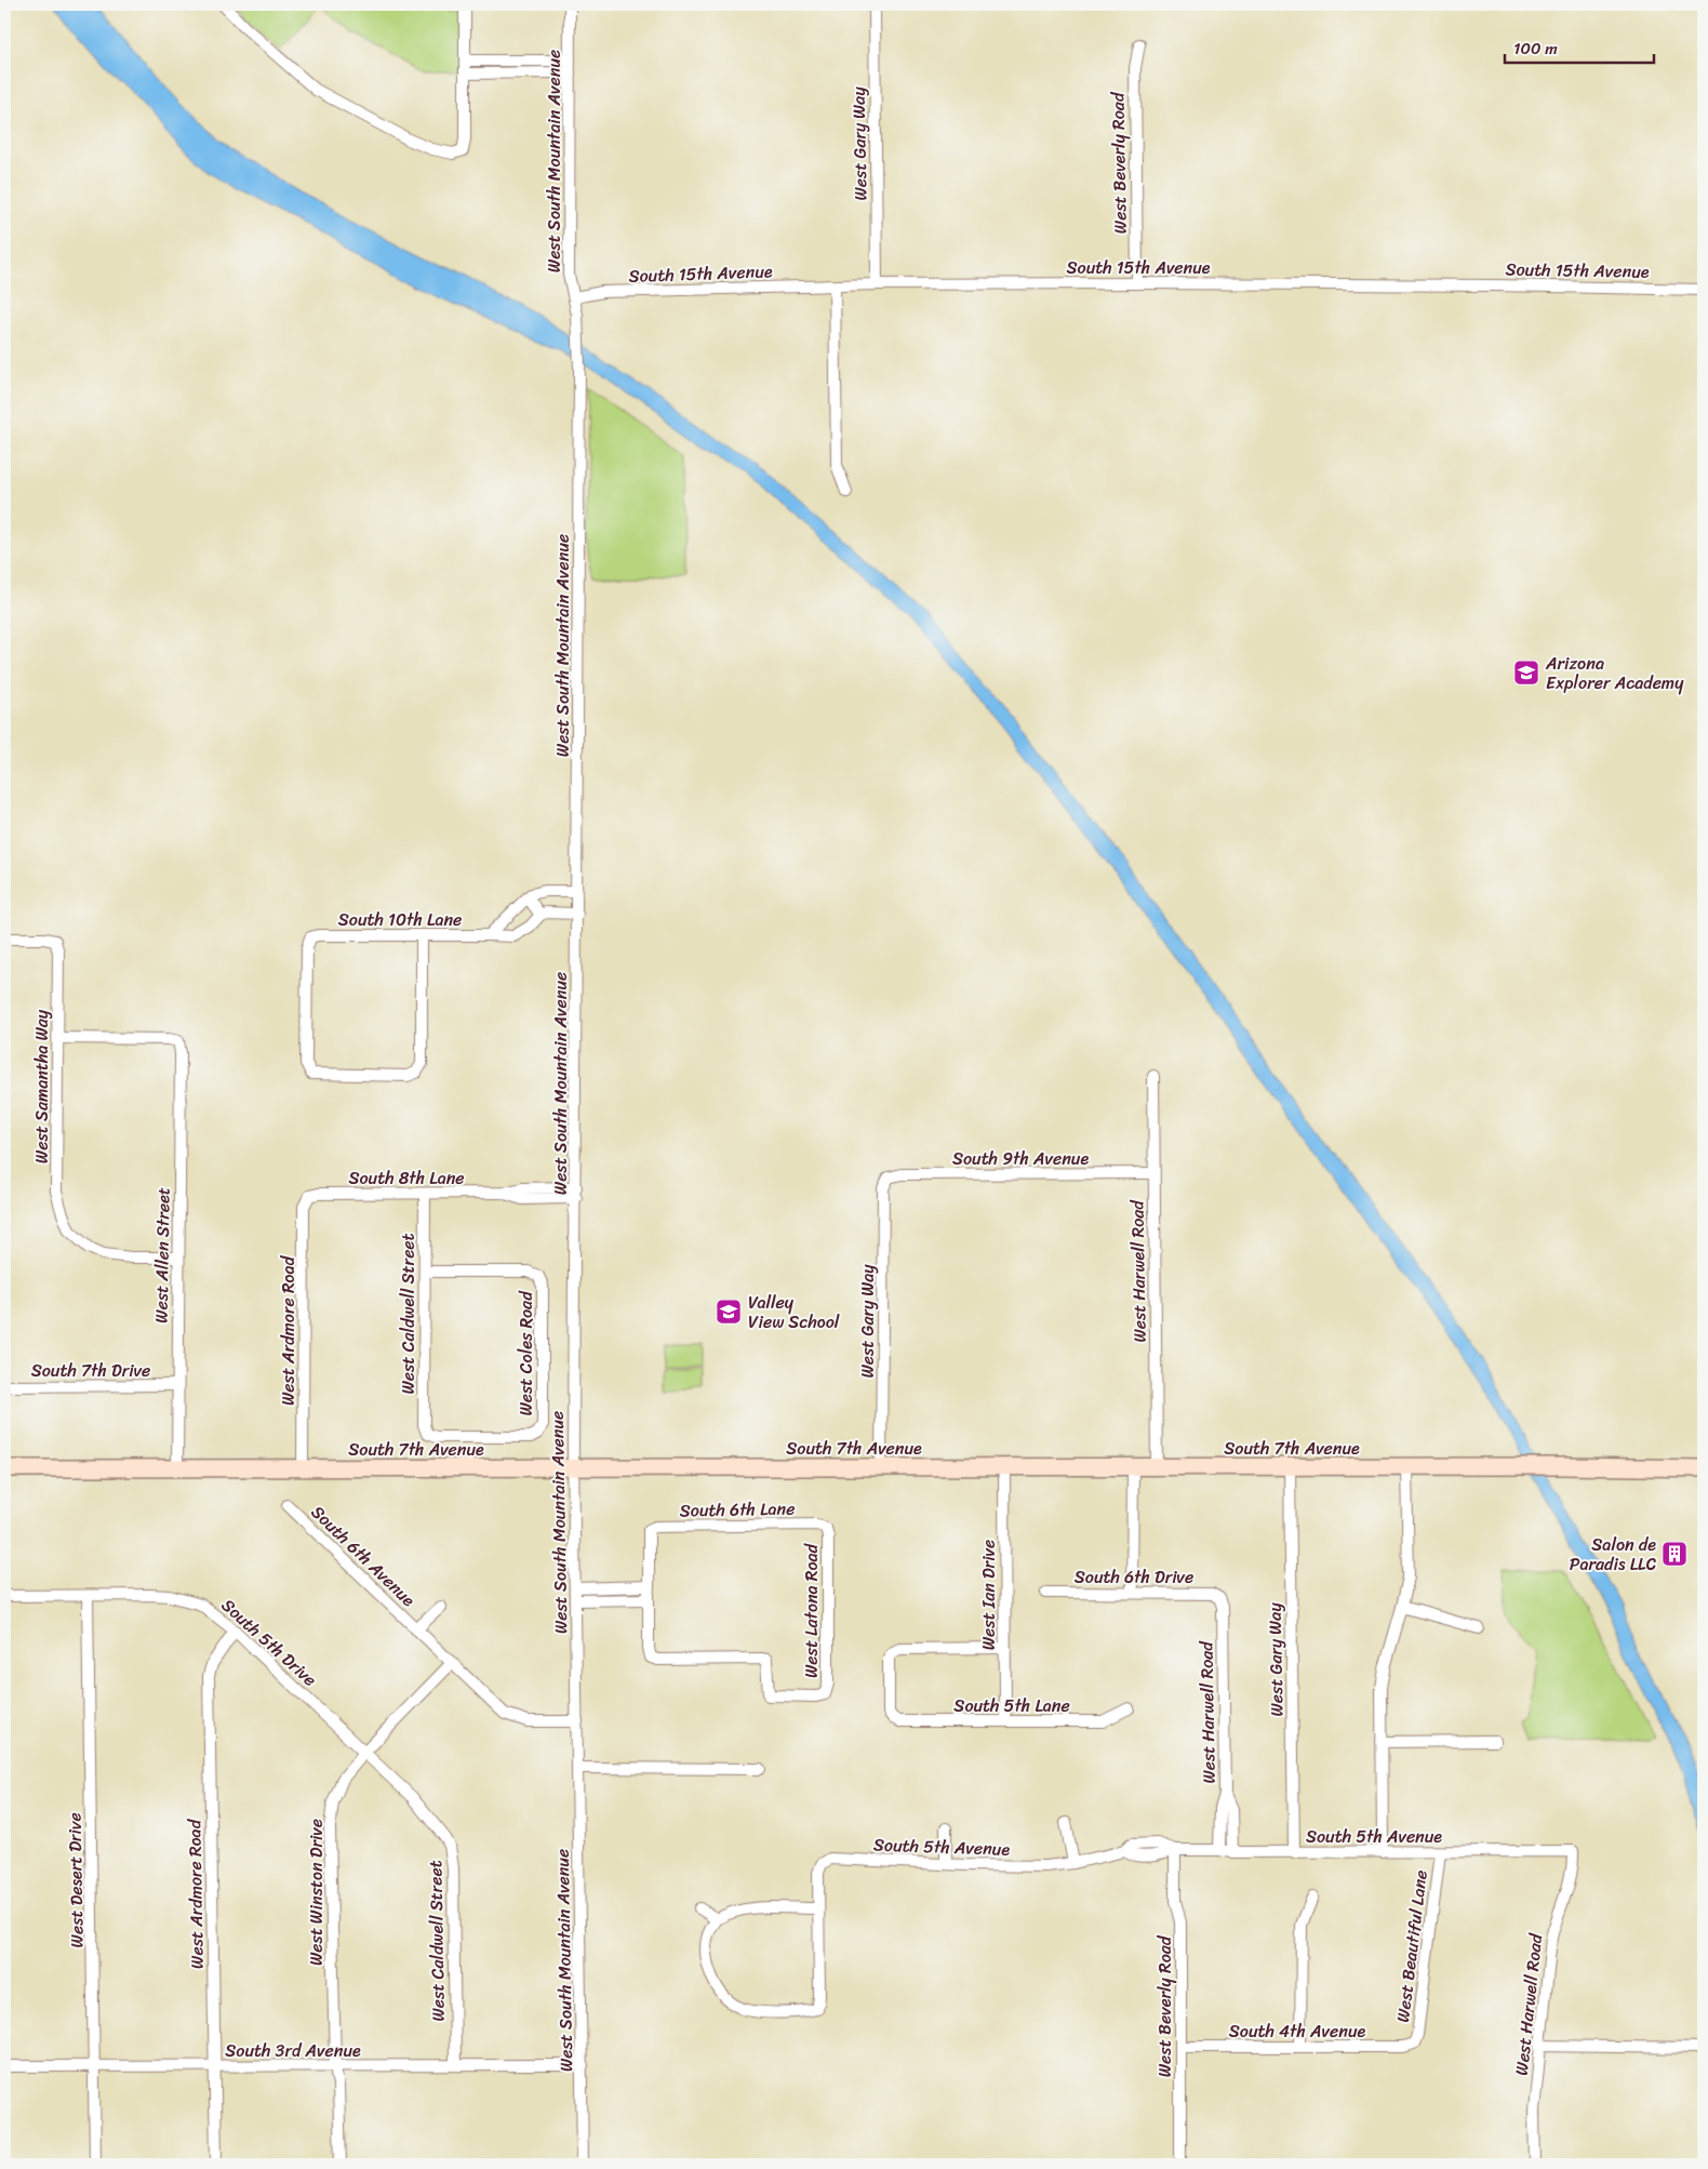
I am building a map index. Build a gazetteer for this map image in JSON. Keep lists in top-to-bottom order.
{
  "streets": {
    "street": [
      "West Gary Way",
      "West South Mountain Avenue",
      "West Beverly Road",
      "South 15th Avenue",
      "South 10th Lane",
      "West Samantha Way",
      "South 9th Avenue",
      "South 8th Lane",
      "West Allen Street",
      "West Harwell Road",
      "West Caldwell Street",
      "West Ardmore Road",
      "West Coles Road",
      "South 7th Drive",
      "South 7th Avenue",
      "South 6th Lane",
      "South 6th Avenue",
      "South 6th Drive",
      "West Ian Drive",
      "West Latona Road",
      "South 5th Drive",
      "South 5th Lane",
      "South 5th Avenue",
      "West Desert Drive",
      "West Winston Drive",
      "West Beautiful Lane",
      "South 4th Avenue",
      "South 3rd Avenue"
    ]
  },
  "crossings": [
    ["West Gary Way", "South 15th Avenue"],
    ["West Gary Way", "South 9th Avenue"],
    ["West Gary Way", "South 7th Avenue"],
    ["West Gary Way", "South 5th Avenue"],
    ["West South Mountain Avenue", "South 15th Avenue"],
    ["West South Mountain Avenue", "South 8th Lane"],
    ["West South Mountain Avenue", "South 7th Avenue"],
    ["West South Mountain Avenue", "South 6th Avenue"],
    ["West South Mountain Avenue", "South 3rd Avenue"],
    ["West Beverly Road", "South 15th Avenue"],
    ["West Beverly Road", "South 5th Avenue"],
    ["West Beverly Road", "South 4th Avenue"],
    ["West Samantha Way", "West Allen Street"],
    ["South 9th Avenue", "West Harwell Road"],
    ["South 8th Lane", "West Caldwell Street"],
    ["South 8th Lane", "West Ardmore Road"],
    ["West Allen Street", "South 7th Drive"],
    ["West Allen Street", "South 7th Avenue"],
    ["West Harwell Road", "South 7th Avenue"],
    ["West Harwell Road", "South 6th Drive"],
    ["West Harwell Road", "South 5th Avenue"],
    ["West Caldwell Street", "West Coles Road"],
    ["West Caldwell Street", "South 5th Drive"],
    ["West Caldwell Street", "West Winston Drive"],
    ["West Caldwell Street", "South 3rd Avenue"],
    ["West Ardmore Road", "South 7th Avenue"],
    ["West Ardmore Road", "South 5th Drive"],
    ["West Ardmore Road", "South 3rd Avenue"],
    ["South 7th Avenue", "West Ian Drive"],
    ["South 6th Lane", "West Latona Road"],
    ["South 6th Avenue", "West Winston Drive"],
    ["West Ian Drive", "South 5th Lane"],
    ["South 5th Drive", "West Desert Drive"],
    ["South 5th Drive", "West Winston Drive"],
    ["South 5th Avenue", "West Beautiful Lane"],
    ["West Desert Drive", "South 3rd Avenue"],
    ["West Winston Drive", "South 3rd Avenue"],
    ["West Beautiful Lane", "South 4th Avenue"]
  ],
  "places": {
    "school or university": ["Arizona Explorer Academy", "Valley View School"],
    "building": ["Salon de Paradis LLC"]
  },
  "scale_bar": "100 m"
}
